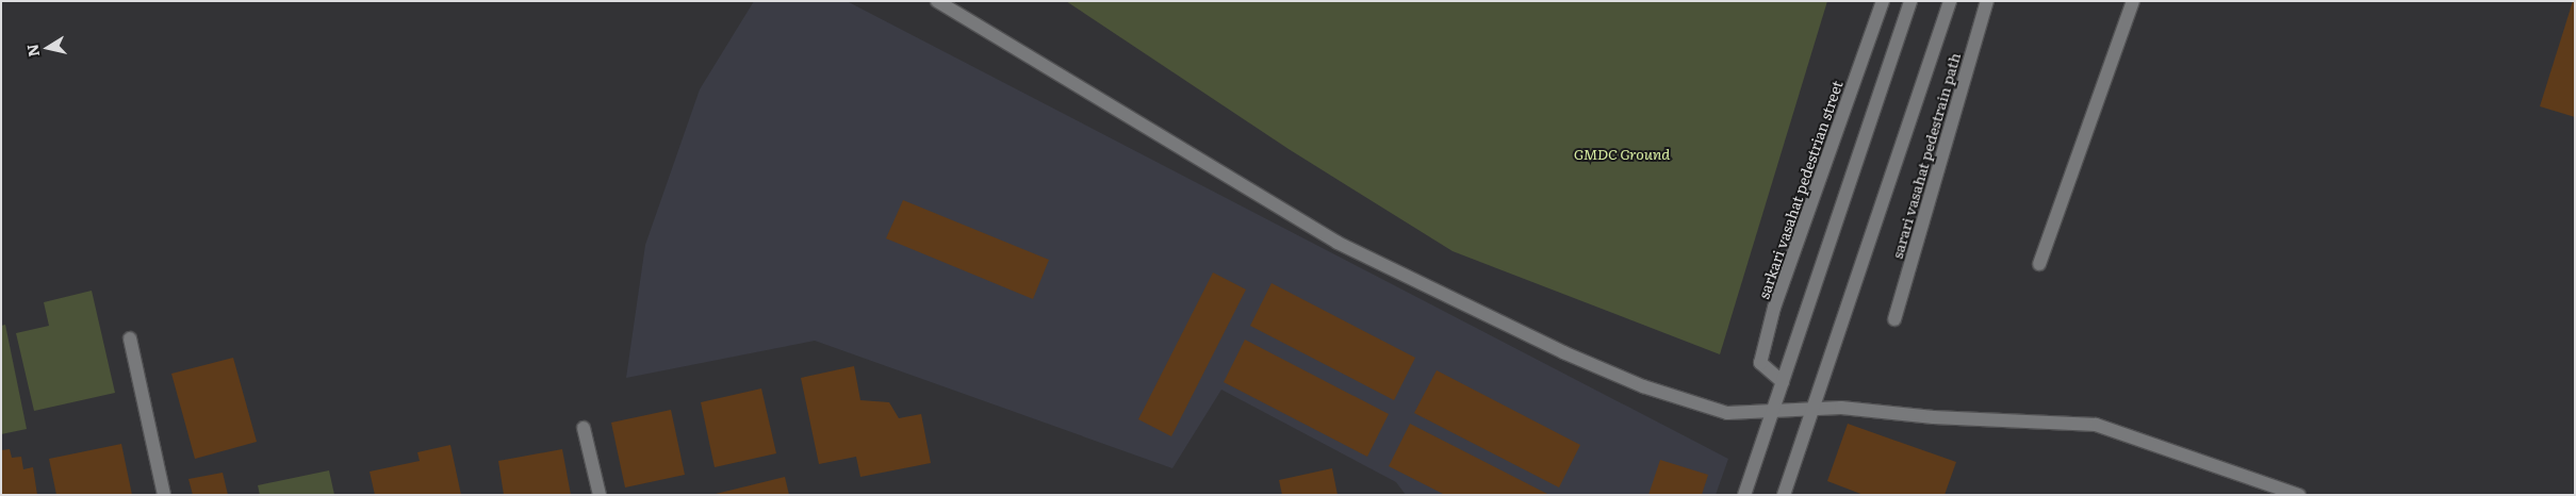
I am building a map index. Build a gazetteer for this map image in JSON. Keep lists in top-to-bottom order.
{
  "streets": {
    "street": ["sarari vasahat pedestrain path", "sarkari vasahat pedestrian street"]
  },
  "parks": ["GMDC Ground"],
  "north": "left"
}
